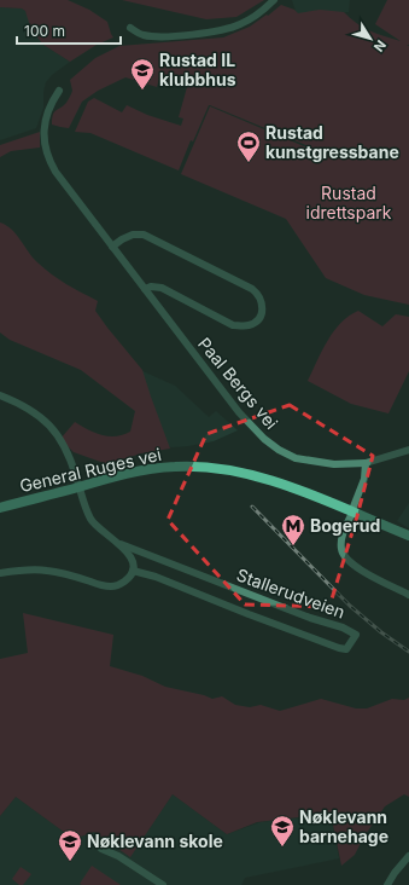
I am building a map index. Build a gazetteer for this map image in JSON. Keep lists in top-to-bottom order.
{
  "streets": {
    "main road": ["General Ruges vei"],
    "street": ["Paal Bergs vei", "Stallerudveien"]
  },
  "crossings": [
    ["General Ruges vei", "Stallerudveien"]
  ],
  "parks": ["Rustad idrettspark"],
  "places": {
    "school or university": ["Rustad IL klubbhus", "Nøklevann barnehage", "Nøklevann skole"],
    "sports": ["Rustad kunstgressbane"],
    "metro station": ["Bogerud"]
  },
  "scale_bar": "100 m",
  "north": "bottom right"
}
